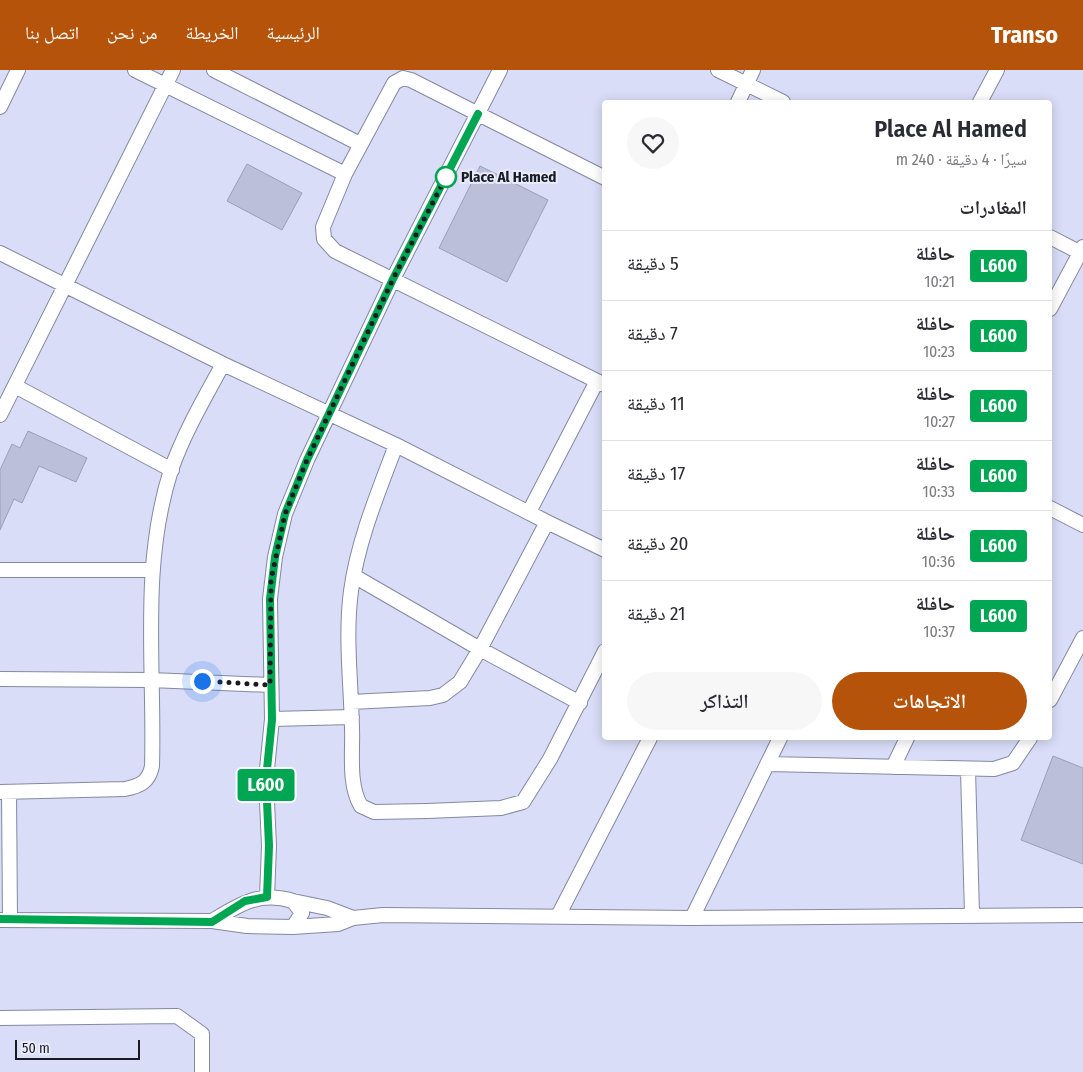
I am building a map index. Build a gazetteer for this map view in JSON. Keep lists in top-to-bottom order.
{
  "places": ["Place Al Hamed"],
  "lines": ["bus line L600"],
  "scale_bar": "50 m",
  "page": {
    "header": "Transo",
    "nav": [
      "الرئيسية",
      "الخريطة",
      "من نحن",
      "اتصل بنا"
    ],
    "on_map": "L600",
    "heading": [
      ["Place Al Hamed", "سيرًا · 4 دقيقة · 240 m"],
      "المغادرات"
    ],
    "list": [
      {
        "mark": "L600",
        "name": "حافلة",
        "note": "10:21",
        "value": "5 دقيقة"
      },
      {
        "mark": "L600",
        "name": "حافلة",
        "note": "10:23",
        "value": "7 دقيقة"
      },
      {
        "mark": "L600",
        "name": "حافلة",
        "note": "10:27",
        "value": "11 دقيقة"
      },
      {
        "mark": "L600",
        "name": "حافلة",
        "note": "10:33",
        "value": "17 دقيقة"
      },
      {
        "mark": "L600",
        "name": "حافلة",
        "note": "10:36",
        "value": "20 دقيقة"
      },
      {
        "mark": "L600",
        "name": "حافلة",
        "note": "10:37",
        "value": "21 دقيقة"
      }
    ],
    "buttons": ["الاتجاهات", "التذاكر"],
    "scale": "50 m"
  }
}
